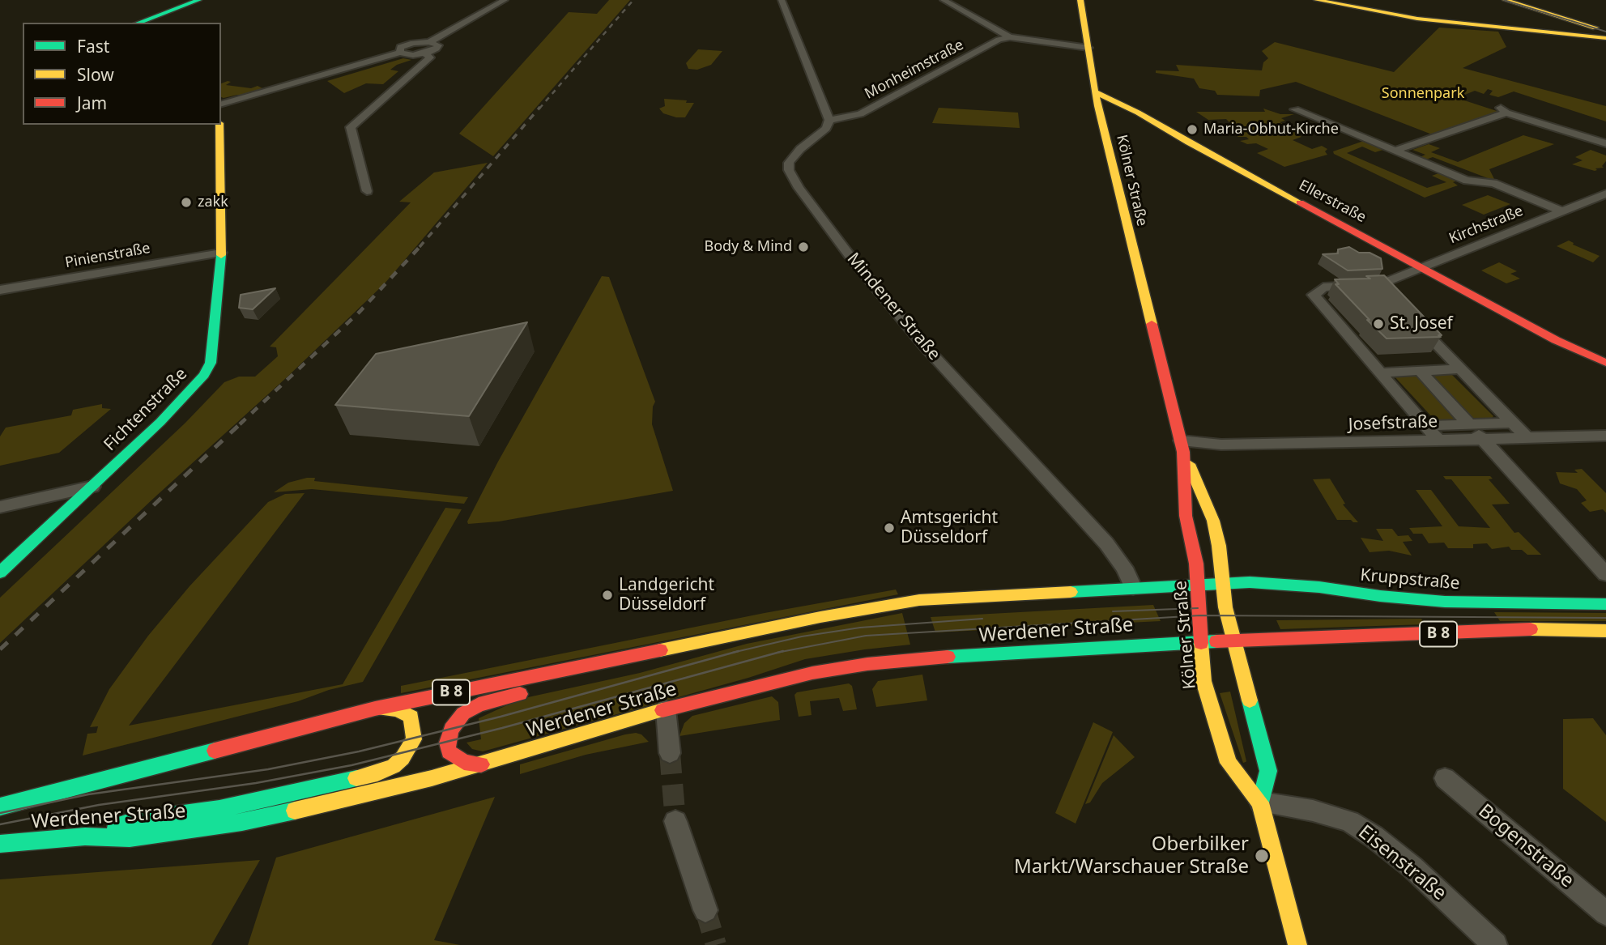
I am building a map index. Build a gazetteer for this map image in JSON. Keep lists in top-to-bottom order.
{
  "streets": {
    "main road": [
      "Kölner Straße",
      "Ellerstraße",
      "Fichtenstraße",
      "Kruppstraße",
      "Werdener Straße",
      "B 8"
    ],
    "street": [
      "Monheimstraße",
      "Kirchstraße",
      "Pinienstraße",
      "Mindener Straße",
      "Josefstraße",
      "Bogenstraße",
      "Eisenstraße"
    ]
  },
  "crossings": [
    ["Monheimstraße", "Mindener Straße"],
    ["Kölner Straße", "Ellerstraße"],
    ["Kölner Straße", "Josefstraße"],
    ["Kölner Straße", "Kruppstraße"],
    ["Kölner Straße", "Werdener Straße"],
    ["Kölner Straße", "B 8"],
    ["Kölner Straße", "Eisenstraße"],
    ["Ellerstraße", "Kirchstraße"],
    ["Pinienstraße", "Fichtenstraße"],
    ["Mindener Straße", "Werdener Straße"],
    ["Kruppstraße", "Werdener Straße"],
    ["Werdener Straße", "B 8"]
  ],
  "parks": ["Sonnenpark"],
  "places": [
    "Maria-Obhut-Kirche",
    "zakk",
    "Body & Mind",
    "St. Josef",
    "Amtsgericht Düsseldorf",
    "Landgericht Düsseldorf",
    "Oberbilker Markt/Warschauer Straße"
  ],
  "legend": ["Fast", "Slow", "Jam"]
}
